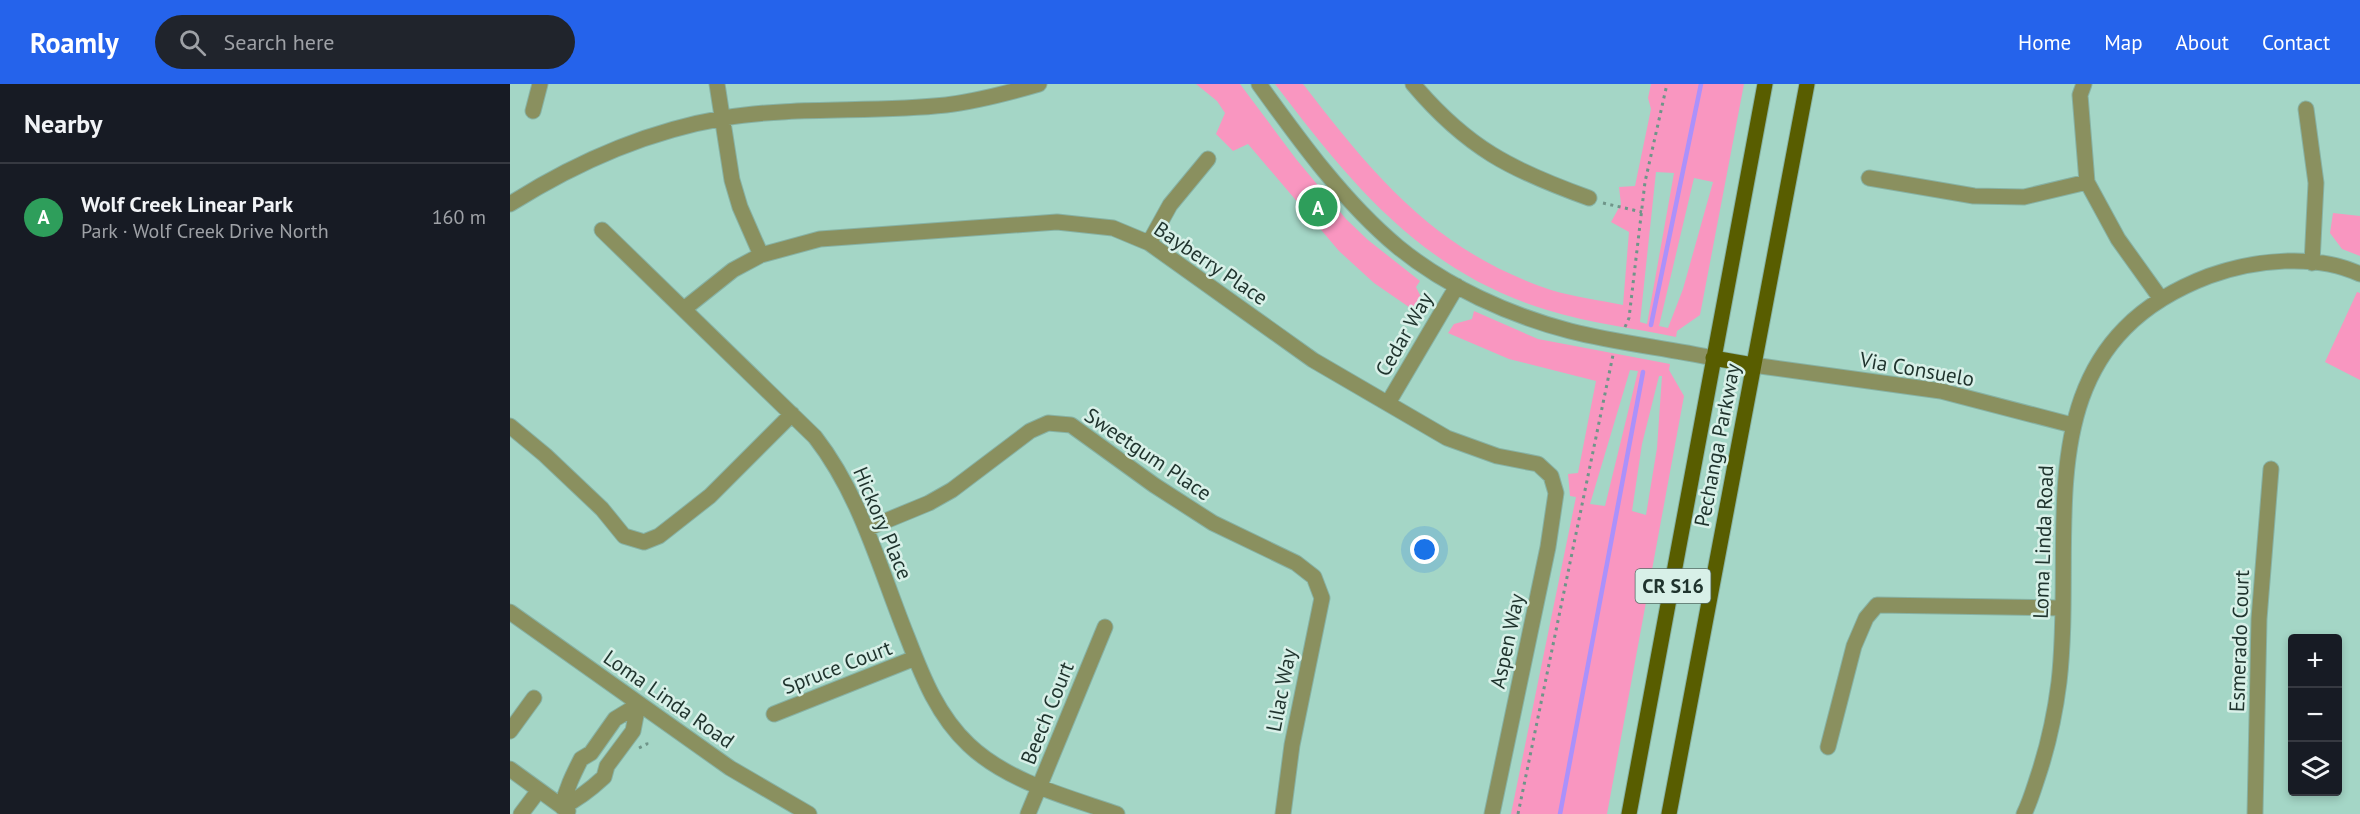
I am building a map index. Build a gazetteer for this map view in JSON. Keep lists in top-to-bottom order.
{
  "streets": {
    "main road": ["Pechanga Parkway", "CR S16"],
    "street": [
      "Bayberry Place",
      "Cedar Way",
      "Via Consuelo",
      "Sweetgum Place",
      "Hickory Place",
      "Loma Linda Road",
      "Aspen Way",
      "Esmerado Court",
      "Spruce Court",
      "Lilac Way",
      "Beech Court"
    ]
  },
  "crossings": [
    ["Bayberry Place", "Cedar Way"],
    ["Bayberry Place", "Hickory Place"],
    ["Bayberry Place", "Aspen Way"],
    ["Via Consuelo", "Pechanga Parkway"],
    ["Via Consuelo", "Loma Linda Road"],
    ["Sweetgum Place", "Hickory Place"],
    ["Sweetgum Place", "Lilac Way"],
    ["Hickory Place", "Spruce Court"],
    ["Hickory Place", "Beech Court"]
  ],
  "page": {
    "header": "Roamly",
    "search": "Search here",
    "nav": [
      "Home",
      "Map",
      "About",
      "Contact"
    ],
    "heading": "Nearby",
    "list": [
      {
        "mark": "A",
        "name": "Wolf Creek Linear Park",
        "note": "Park · Wolf Creek Drive North",
        "value": "160 m"
      }
    ],
    "pins": "A",
    "map_buttons": ["+", "−"]
  }
}
